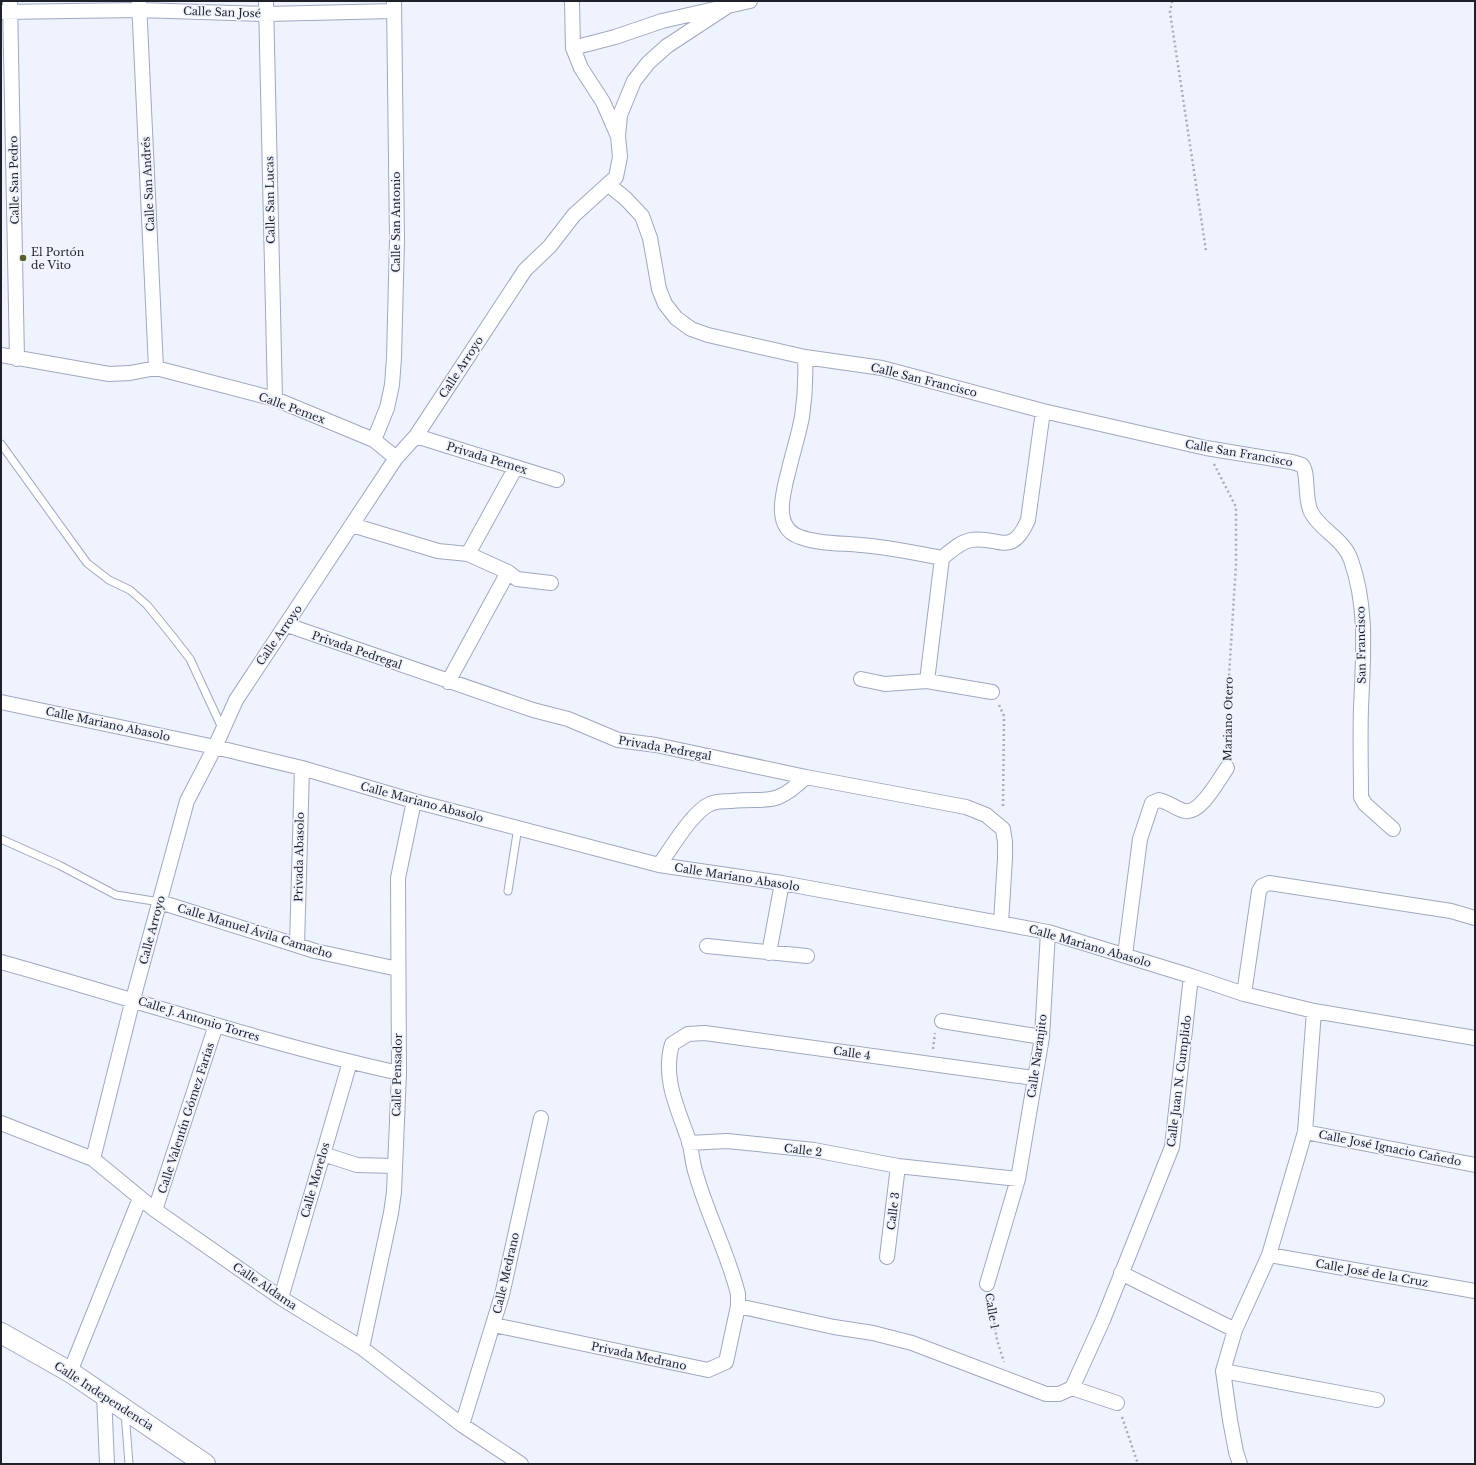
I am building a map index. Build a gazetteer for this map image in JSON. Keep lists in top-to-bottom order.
{
  "streets": {
    "street": [
      "Calle San José",
      "Calle San Pedro",
      "Calle San Andrés",
      "Calle San Lucas",
      "Calle San Antonio",
      "Calle Arroyo",
      "Calle San Francisco",
      "Calle Pemex",
      "Privada Pemex",
      "San Francisco",
      "Privada Pedregal",
      "Mariano Otero",
      "Calle Mariano Abasolo",
      "Privada Abasolo",
      "Calle Manuel Ávila Camacho",
      "Calle J. Antonio Torres",
      "Calle 4",
      "Calle Naranjito",
      "Calle Pensador",
      "Calle Juan N. Cumplido",
      "Calle Valentín Gómez Farías",
      "Calle José Ignacio Cañedo",
      "Calle 2",
      "Calle Morelos",
      "Calle 3",
      "Calle Medrano",
      "Calle José de la Cruz",
      "Calle Aldama",
      "Calle 1",
      "Privada Medrano",
      "Calle Independencia"
    ]
  },
  "crossings": [
    ["Calle San José", "Calle San Pedro"],
    ["Calle San José", "Calle San Andrés"],
    ["Calle San José", "Calle San Lucas"],
    ["Calle San José", "Calle San Antonio"],
    ["Calle San Andrés", "Calle Pemex"],
    ["Calle San Lucas", "Calle Pemex"],
    ["Calle San Antonio", "Calle Pemex"],
    ["Calle Arroyo", "Calle San Francisco"],
    ["Calle Arroyo", "Calle Pemex"],
    ["Calle Arroyo", "Privada Pemex"],
    ["Calle Arroyo", "Privada Pedregal"],
    ["Calle Arroyo", "Calle Mariano Abasolo"],
    ["Calle Arroyo", "Calle Manuel Ávila Camacho"],
    ["Calle Arroyo", "Calle J. Antonio Torres"],
    ["Calle Arroyo", "Calle Aldama"],
    ["Calle San Francisco", "San Francisco"],
    ["Calle San Francisco", "Mariano Otero"],
    ["Mariano Otero", "Calle Mariano Abasolo"],
    ["Calle Mariano Abasolo", "Privada Abasolo"],
    ["Calle Mariano Abasolo", "Calle Naranjito"],
    ["Calle Mariano Abasolo", "Calle Pensador"],
    ["Calle Mariano Abasolo", "Calle Juan N. Cumplido"],
    ["Privada Abasolo", "Calle Manuel Ávila Camacho"],
    ["Calle Manuel Ávila Camacho", "Calle Pensador"],
    ["Calle J. Antonio Torres", "Calle Pensador"],
    ["Calle J. Antonio Torres", "Calle Valentín Gómez Farías"],
    ["Calle J. Antonio Torres", "Calle Morelos"],
    ["Calle 4", "Calle Naranjito"],
    ["Calle 4", "Calle 2"],
    ["Calle Naranjito", "Calle 2"],
    ["Calle Naranjito", "Calle 1"],
    ["Calle Pensador", "Calle Aldama"],
    ["Calle Valentín Gómez Farías", "Calle Aldama"],
    ["Calle Valentín Gómez Farías", "Calle Independencia"],
    ["Calle 2", "Calle 3"],
    ["Calle 2", "Calle 1"],
    ["Calle Morelos", "Calle Aldama"],
    ["Calle Medrano", "Calle Aldama"],
    ["Calle Medrano", "Privada Medrano"]
  ],
  "places": ["El Portón de Vito"]
}
